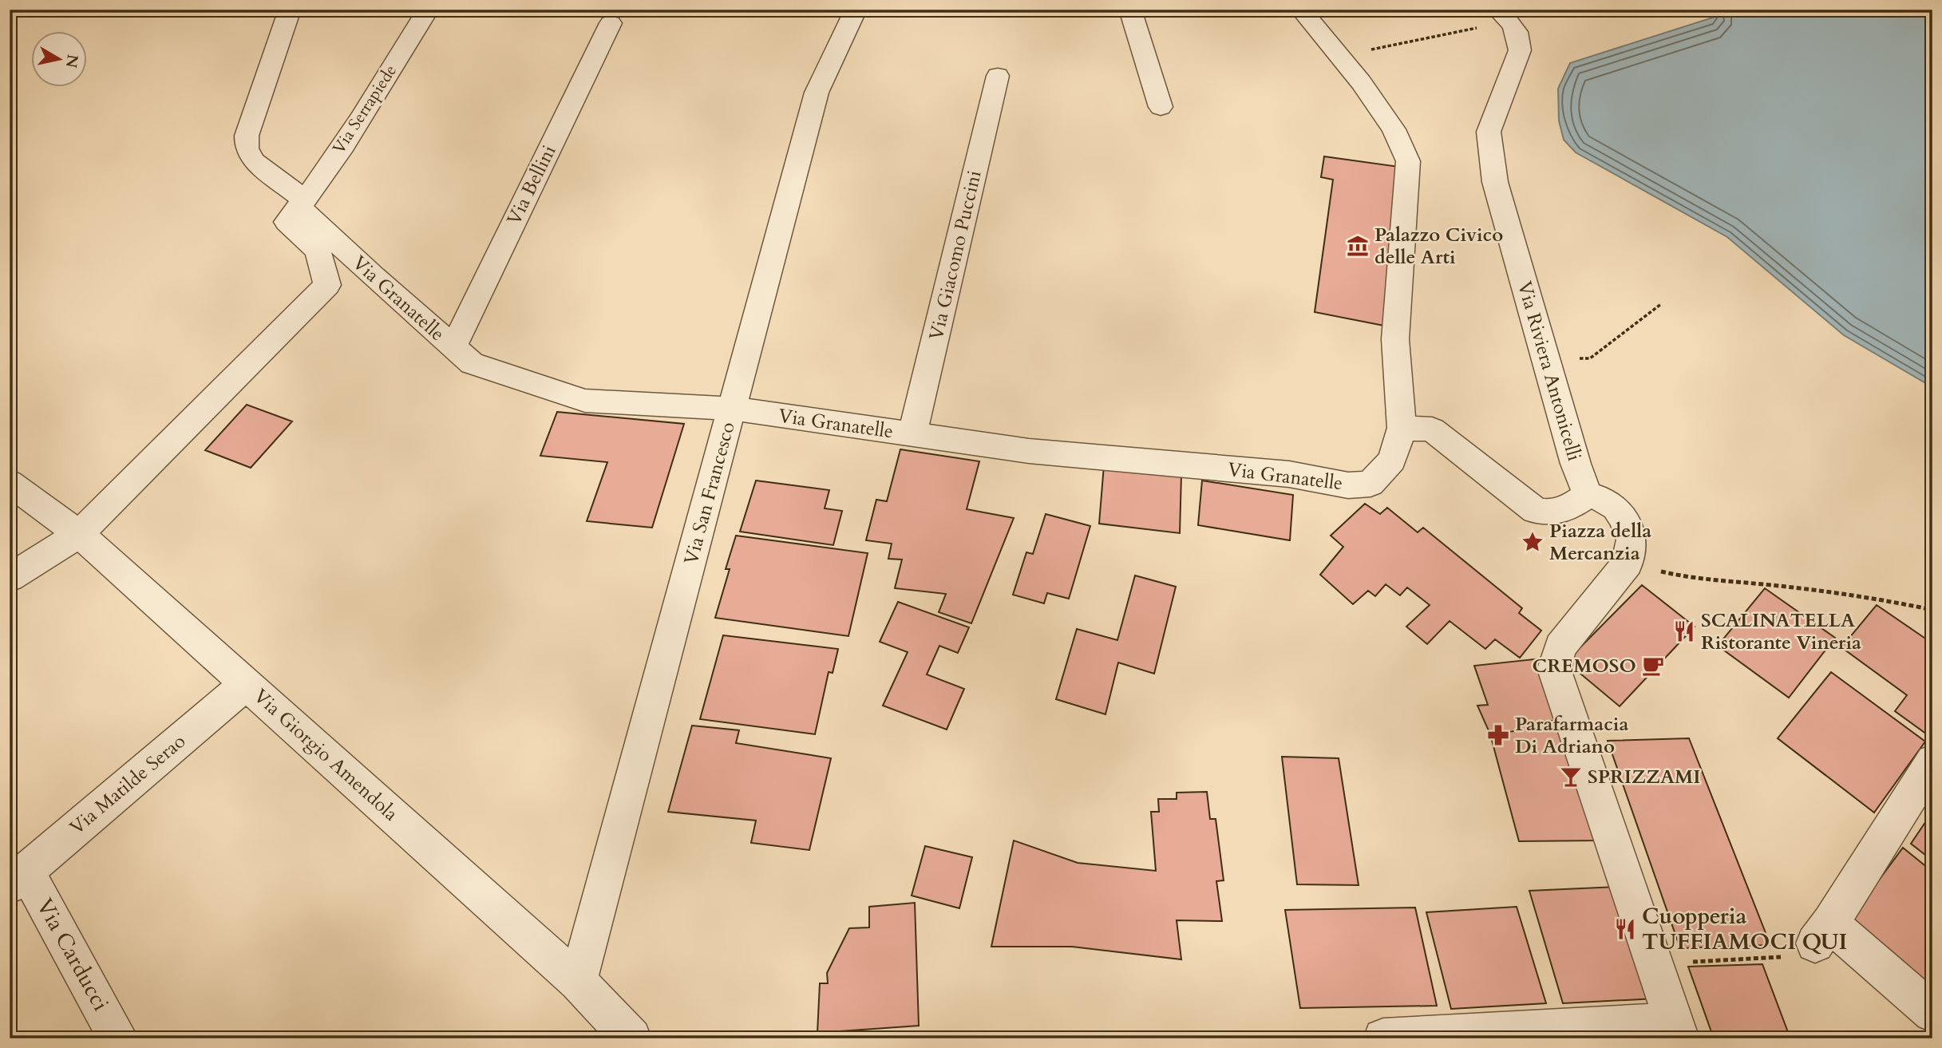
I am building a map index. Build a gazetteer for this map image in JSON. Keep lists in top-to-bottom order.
{
  "streets": {
    "street": [
      "Via Serrapiede",
      "Via Bellini",
      "Via Giacomo Puccini",
      "Via Granatelle",
      "Via Riviera Antonicelli",
      "Via San Francesco",
      "Via Giorgio Amendola",
      "Via Matilde Serao",
      "Via Carducci"
    ]
  },
  "crossings": [
    ["Via Serrapiede", "Via Granatelle"],
    ["Via Serrapiede", "Via Giorgio Amendola"],
    ["Via Bellini", "Via Granatelle"],
    ["Via Giacomo Puccini", "Via Granatelle"],
    ["Via Granatelle", "Via San Francesco"],
    ["Via San Francesco", "Via Giorgio Amendola"],
    ["Via Giorgio Amendola", "Via Matilde Serao"],
    ["Via Matilde Serao", "Via Carducci"]
  ],
  "places": {
    "museum": ["Palazzo Civico delle Arti"],
    "place": ["Piazza della Mercanzia"],
    "restaurant": ["SCALINATELLA Ristorante Vineria", "Cuopperia TUFFIAMOCI QUI"],
    "cafe": ["CREMOSO"],
    "pharmacy": ["Parafarmacia Di Adriano"],
    "bar": ["SPRIZZAMI"]
  },
  "north": "right"
}
